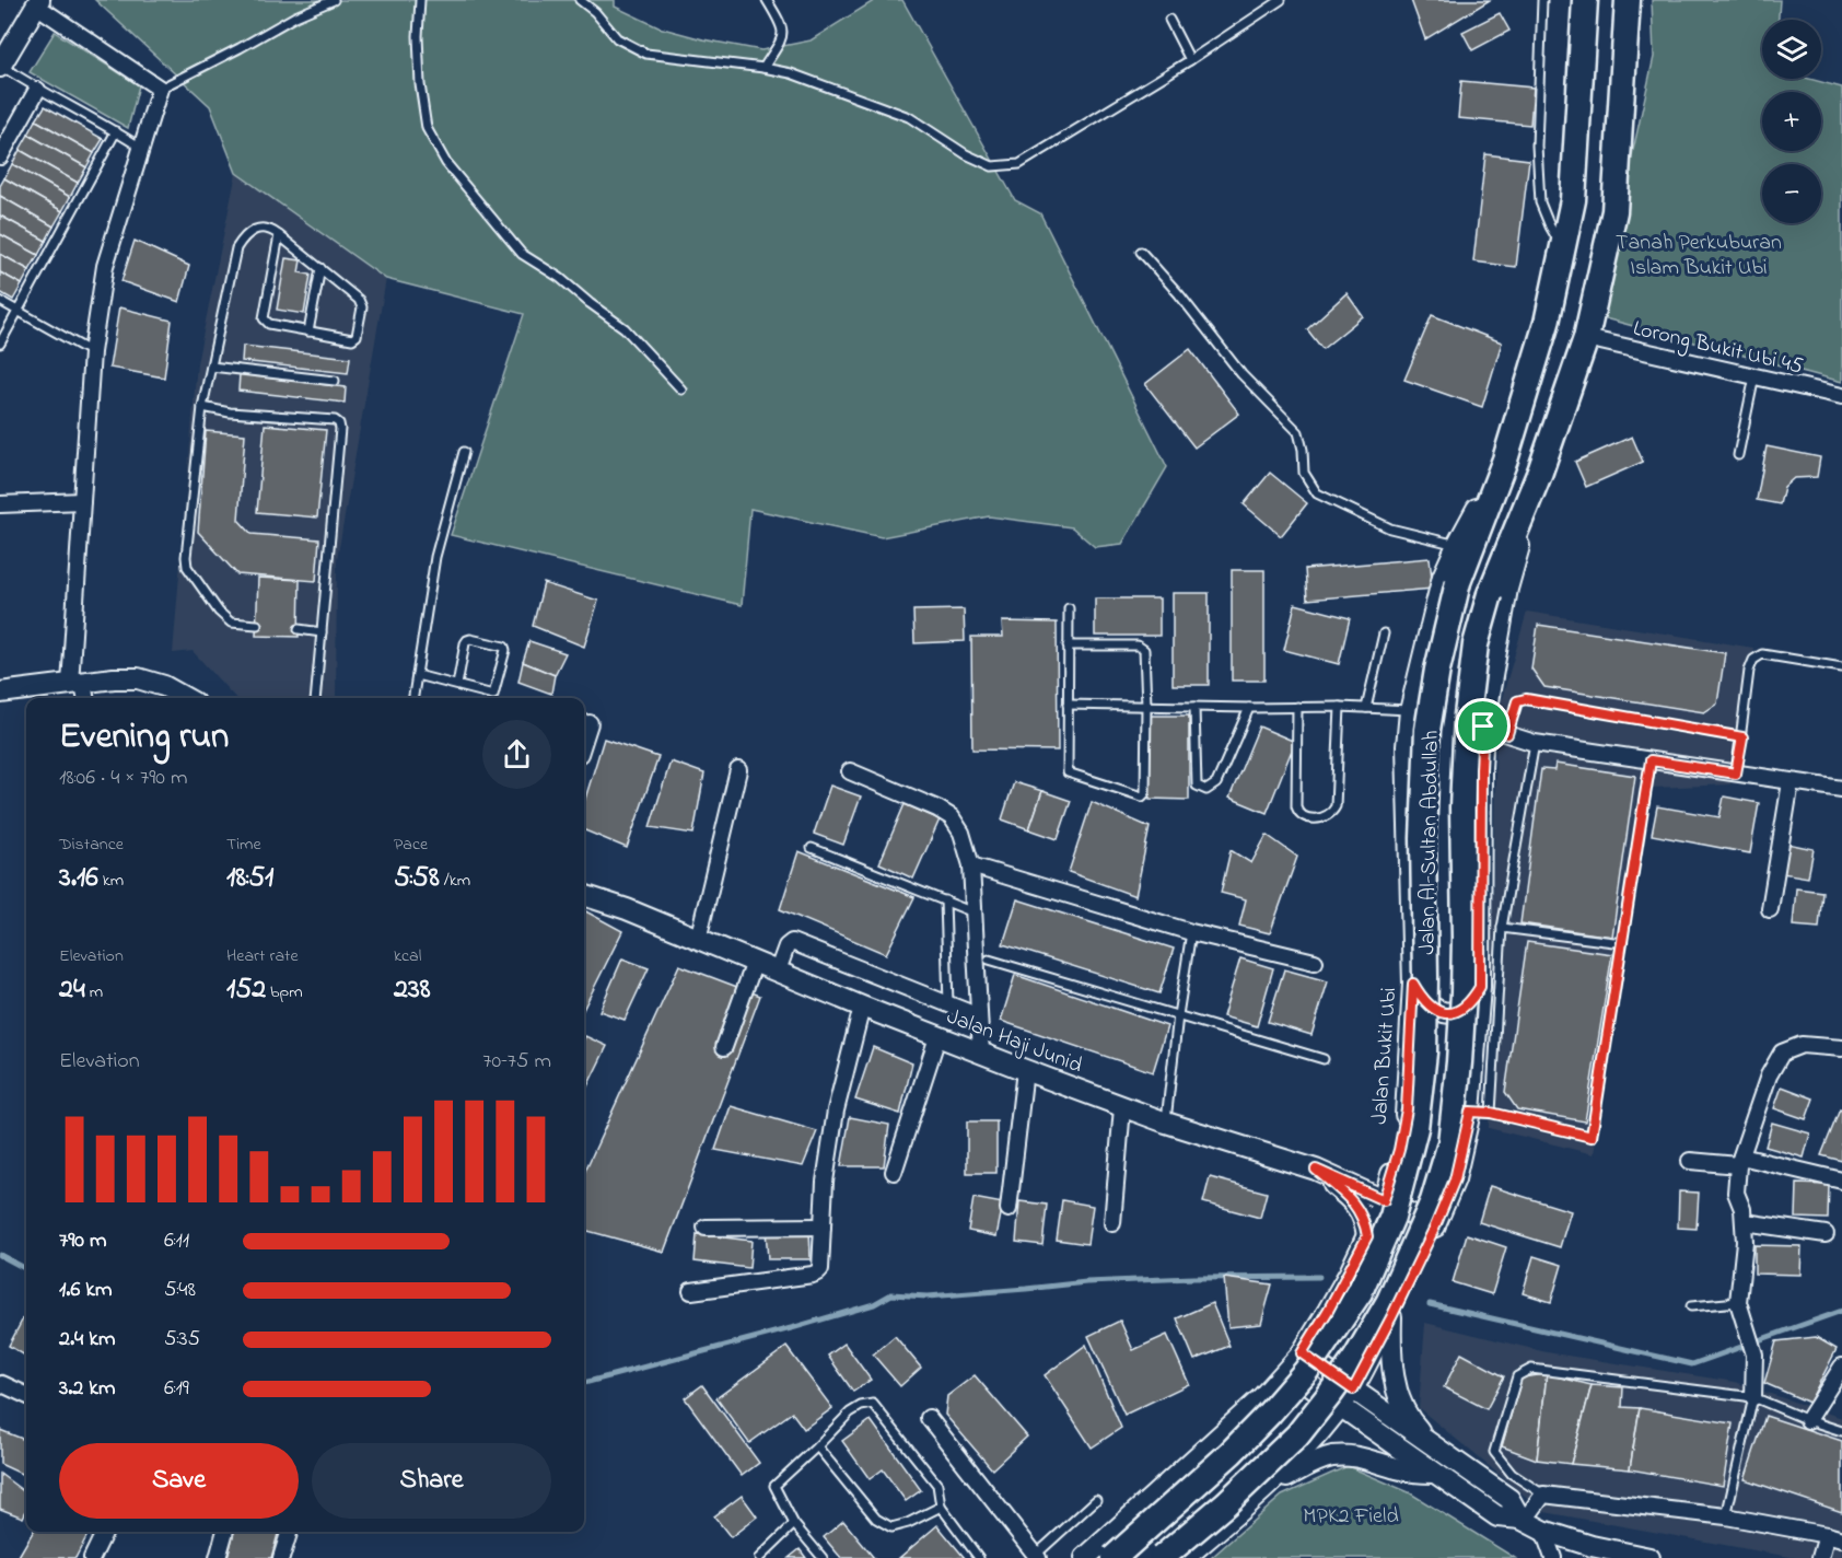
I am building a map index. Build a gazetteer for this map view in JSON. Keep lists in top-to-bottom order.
{
  "streets": {
    "main road": ["Jalan Al-Sultan Abdullah"],
    "street": ["Lorong Bukit Ubi 45", "Jalan Haji Junid", "Jalan Bukit Ubi"]
  },
  "crossings": [
    ["Lorong Bukit Ubi 45", "Jalan Al-Sultan Abdullah"],
    ["Jalan Al-Sultan Abdullah", "Jalan Bukit Ubi"],
    ["Jalan Haji Junid", "Jalan Bukit Ubi"]
  ],
  "parks": ["Tanah Perkuburan Islam Bukit Ubi", "MPK2 Field"],
  "page": {
    "map_buttons": ["+", "−"],
    "heading": ["Evening run", "18:06 · 4 × 790 m"],
    "stats": [
      ["Distance", "3.16 km"],
      ["Time", "18:51"],
      ["Pace", "5:58 /km"],
      ["Elevation", "24 m"],
      ["Heart rate", "152 bpm"],
      ["kcal", "238"]
    ],
    "chart": ["Elevation", "70–75 m"],
    "list": [
      {
        "name": "790 m",
        "note": "6:11"
      },
      {
        "name": "1.6 km",
        "note": "5:48"
      },
      {
        "name": "2.4 km",
        "note": "5:35"
      },
      {
        "name": "3.2 km",
        "note": "6:19"
      }
    ],
    "buttons": ["Save", "Share"]
  }
}
